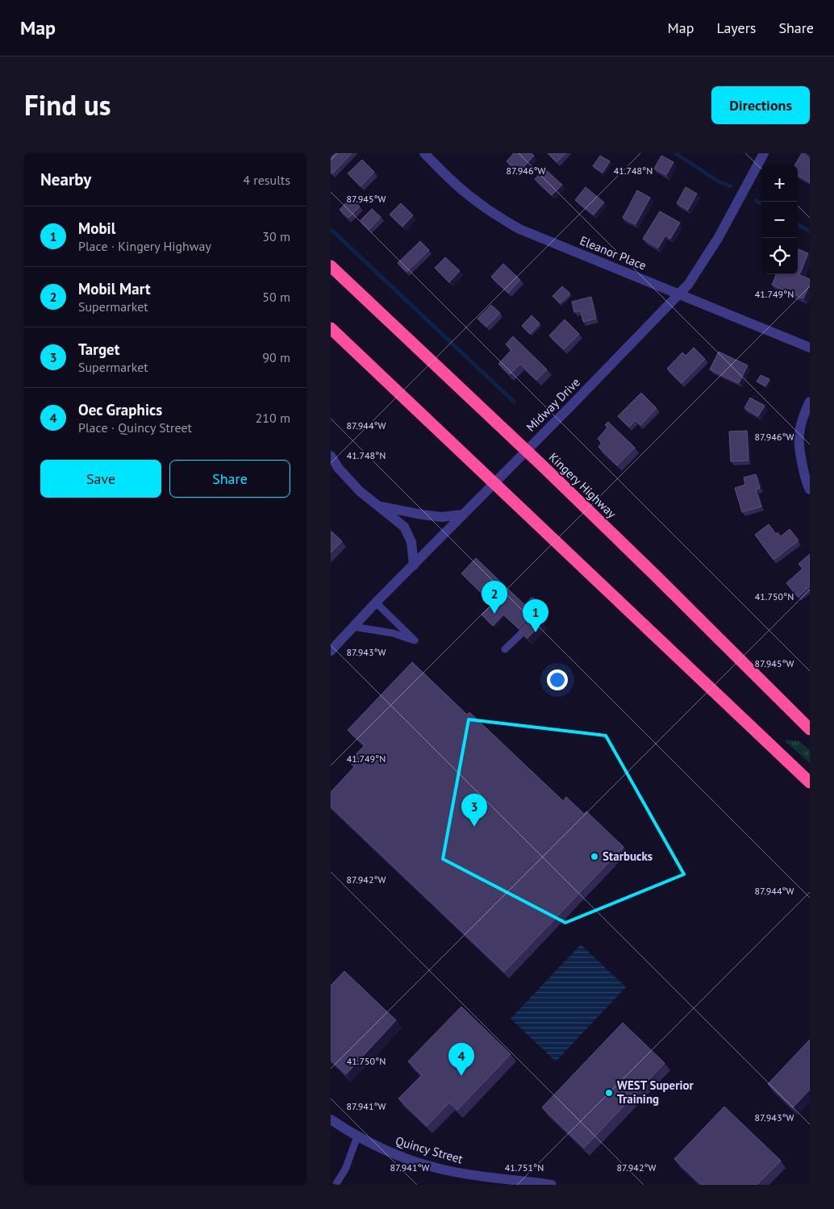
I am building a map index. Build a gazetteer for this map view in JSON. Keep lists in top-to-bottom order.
{
  "streets": {
    "highway": ["Kingery Highway"],
    "street": ["Eleanor Place", "Midway Drive", "Quincy Street"]
  },
  "crossings": [
    ["Eleanor Place", "Midway Drive"],
    ["Midway Drive", "Kingery Highway"]
  ],
  "places": ["Starbucks", "WEST Superior Training"],
  "page": {
    "header": "Map",
    "nav": ["Map", "Layers", "Share"],
    "title": "Find us",
    "buttons": [
      "Directions",
      ["Save", "Share"]
    ],
    "heading": ["Nearby", "4 results"],
    "map_buttons": ["+", "−"],
    "list": [
      {
        "mark": "1",
        "name": "Mobil",
        "note": "Place · Kingery Highway",
        "value": "30 m"
      },
      {
        "mark": "2",
        "name": "Mobil Mart",
        "note": "Supermarket",
        "value": "50 m"
      },
      {
        "mark": "3",
        "name": "Target",
        "note": "Supermarket",
        "value": "90 m"
      },
      {
        "mark": "4",
        "name": "Oec Graphics",
        "note": "Place · Quincy Street",
        "value": "210 m"
      }
    ],
    "pins": [
      "2",
      "1",
      "3",
      "4"
    ]
  },
  "coordinates": [
    "87.946°W",
    "41.748°N",
    "87.945°W",
    "41.749°N",
    "87.944°W",
    "41.750°N",
    "87.943°W",
    "87.942°W",
    "87.941°W",
    "41.751°N"
  ]
}
